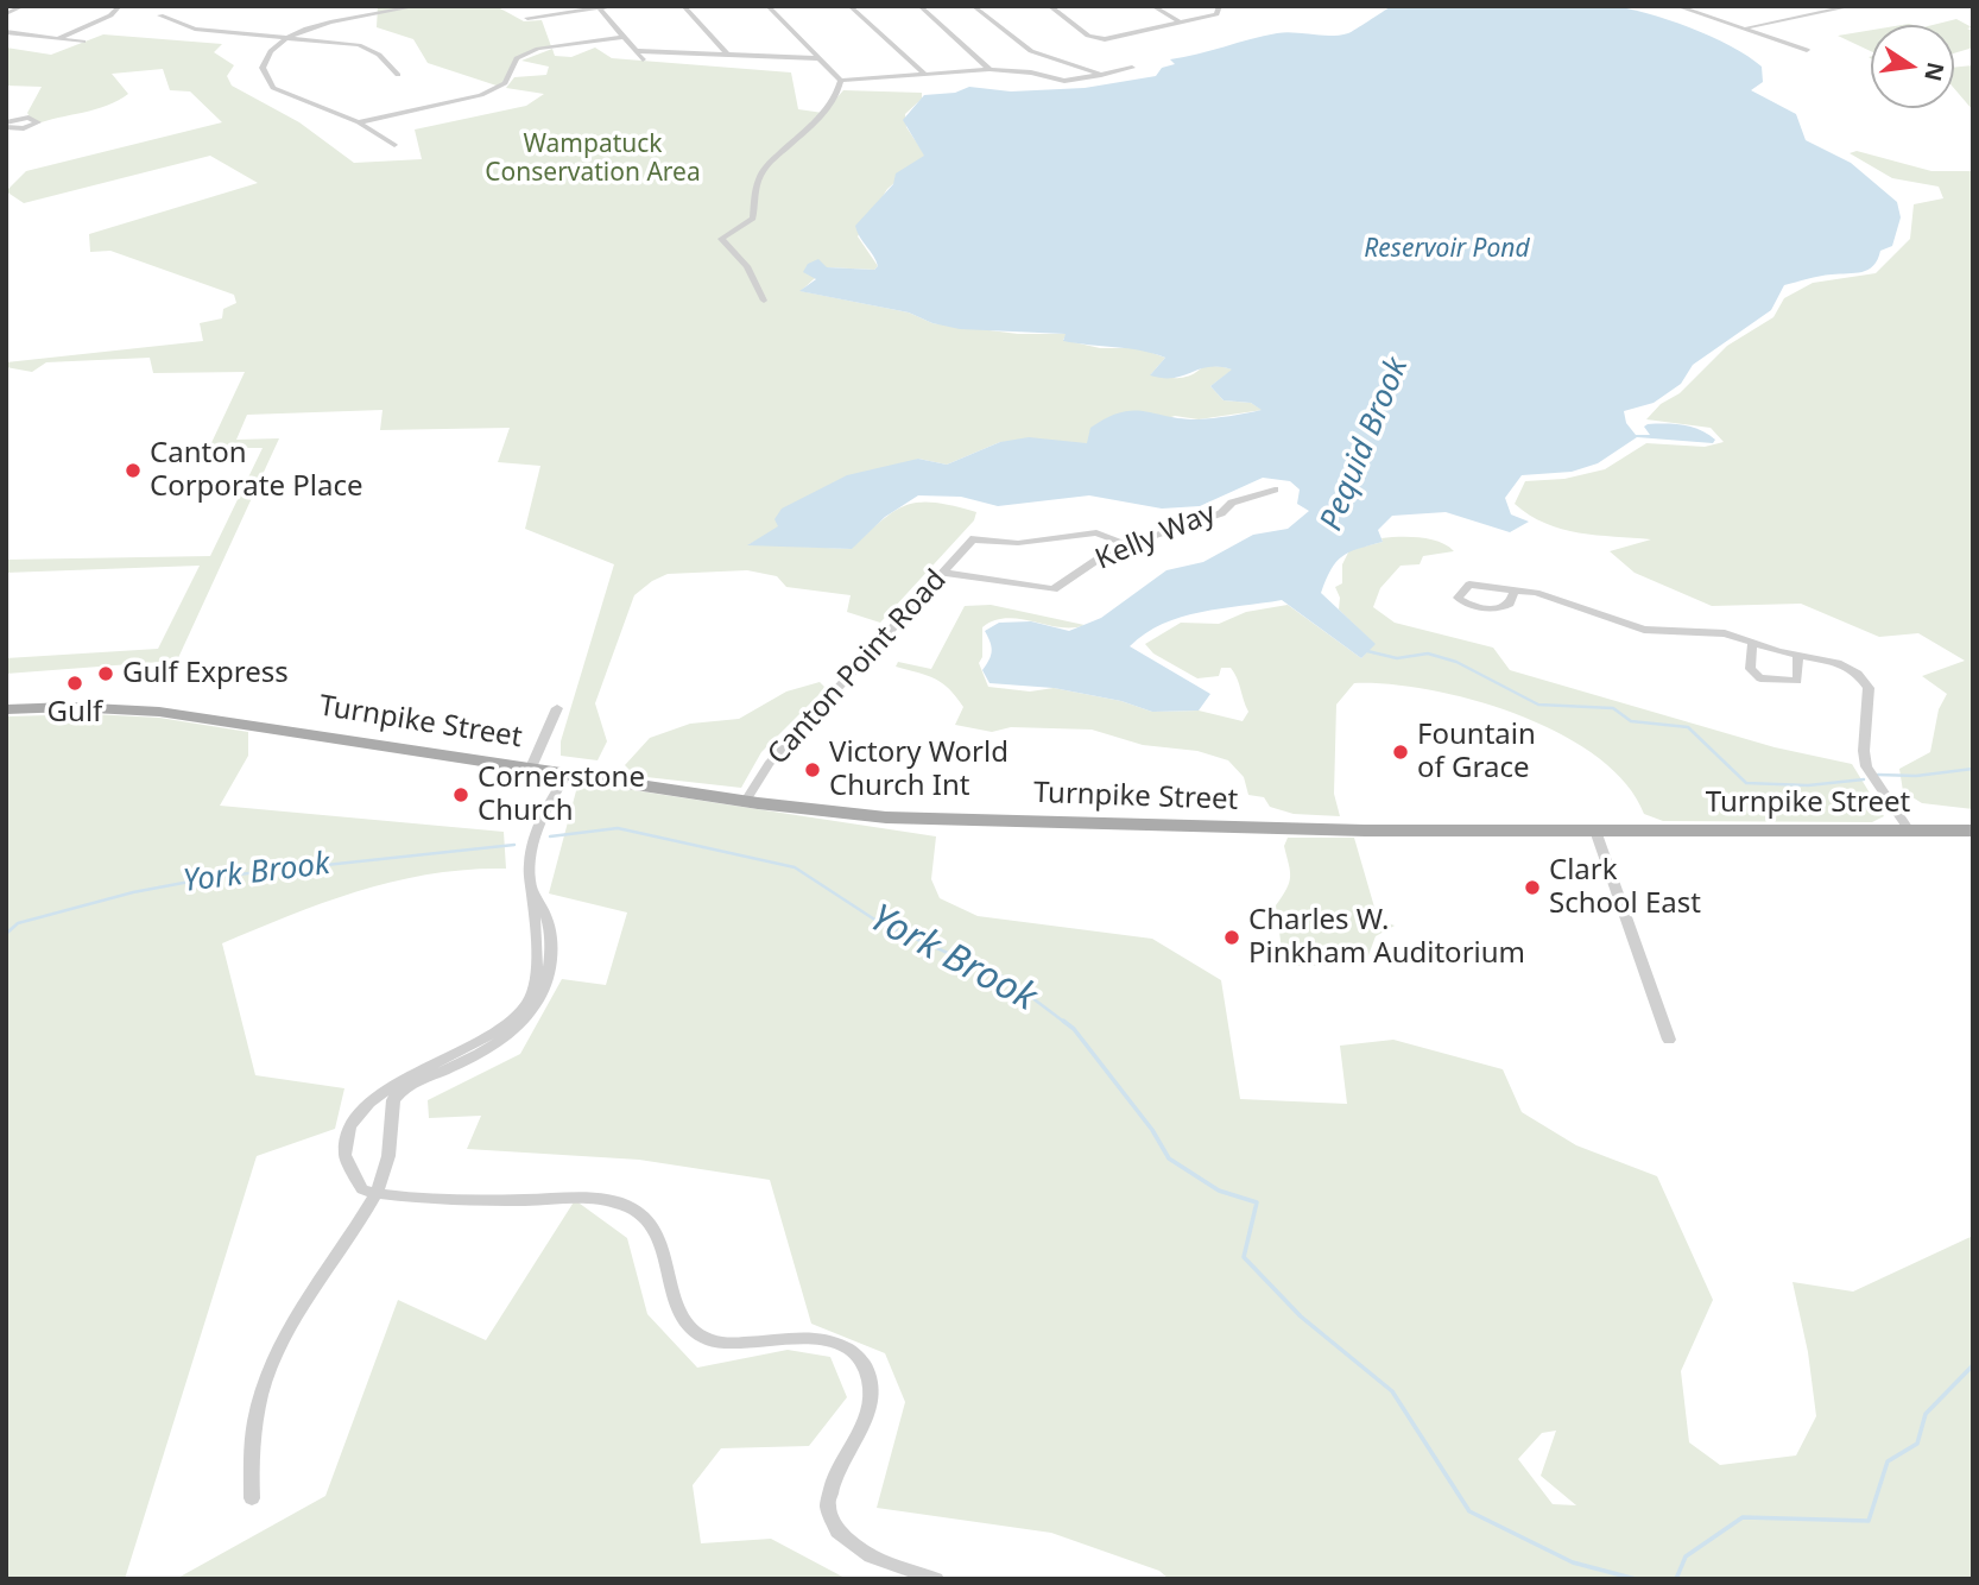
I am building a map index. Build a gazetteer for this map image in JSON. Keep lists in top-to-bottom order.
{
  "streets": {
    "main road": ["Turnpike Street"],
    "street": ["Kelly Way", "Canton Point Road"]
  },
  "crossings": [
    ["Kelly Way", "Canton Point Road"],
    ["Canton Point Road", "Turnpike Street"]
  ],
  "water": ["Reservoir Pond", "Pequid Brook", "York Brook"],
  "parks": ["Wampatuck Conservation Area"],
  "places": [
    "Canton Corporate Place",
    "Gulf Express",
    "Gulf",
    "Fountain of Grace",
    "Victory World Church Int",
    "Cornerstone Church",
    "Clark School East",
    "Charles W. Pinkham Auditorium"
  ],
  "north": "right"
}
